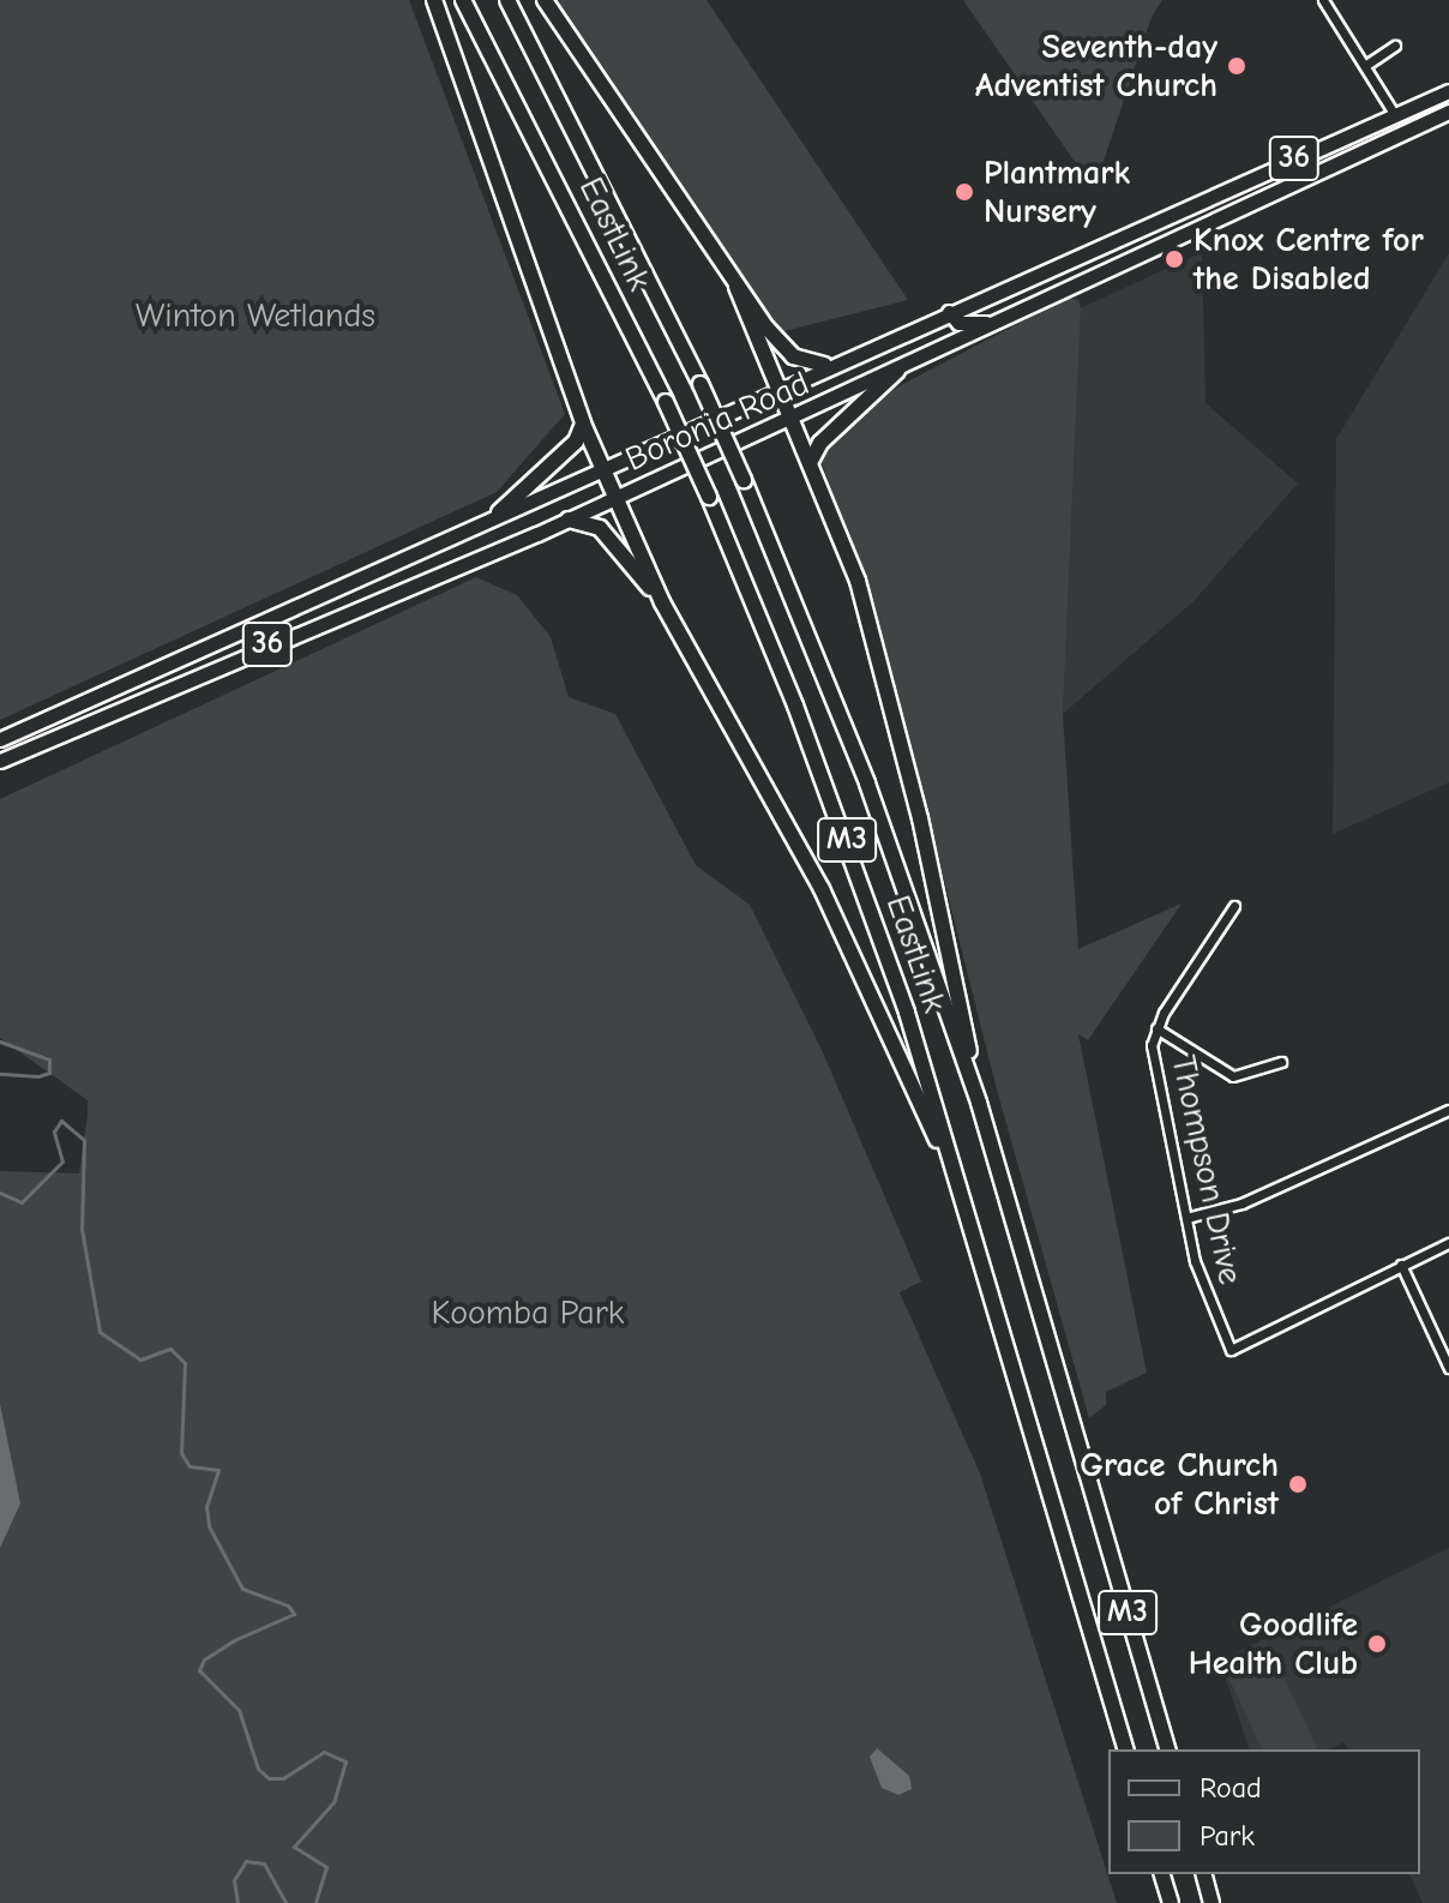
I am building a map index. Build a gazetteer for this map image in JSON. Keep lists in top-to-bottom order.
{
  "streets": {
    "highway": ["EastLink", "M3"],
    "main road": ["36", "Boronia Road"],
    "street": ["Thompson Drive"]
  },
  "parks": ["Winton Wetlands", "Koomba Park"],
  "places": [
    "Seventh-day Adventist Church",
    "Plantmark Nursery",
    "Knox Centre for the Disabled",
    "Grace Church of Christ",
    "Goodlife Health Club"
  ],
  "legend": ["Road", "Park"]
}
